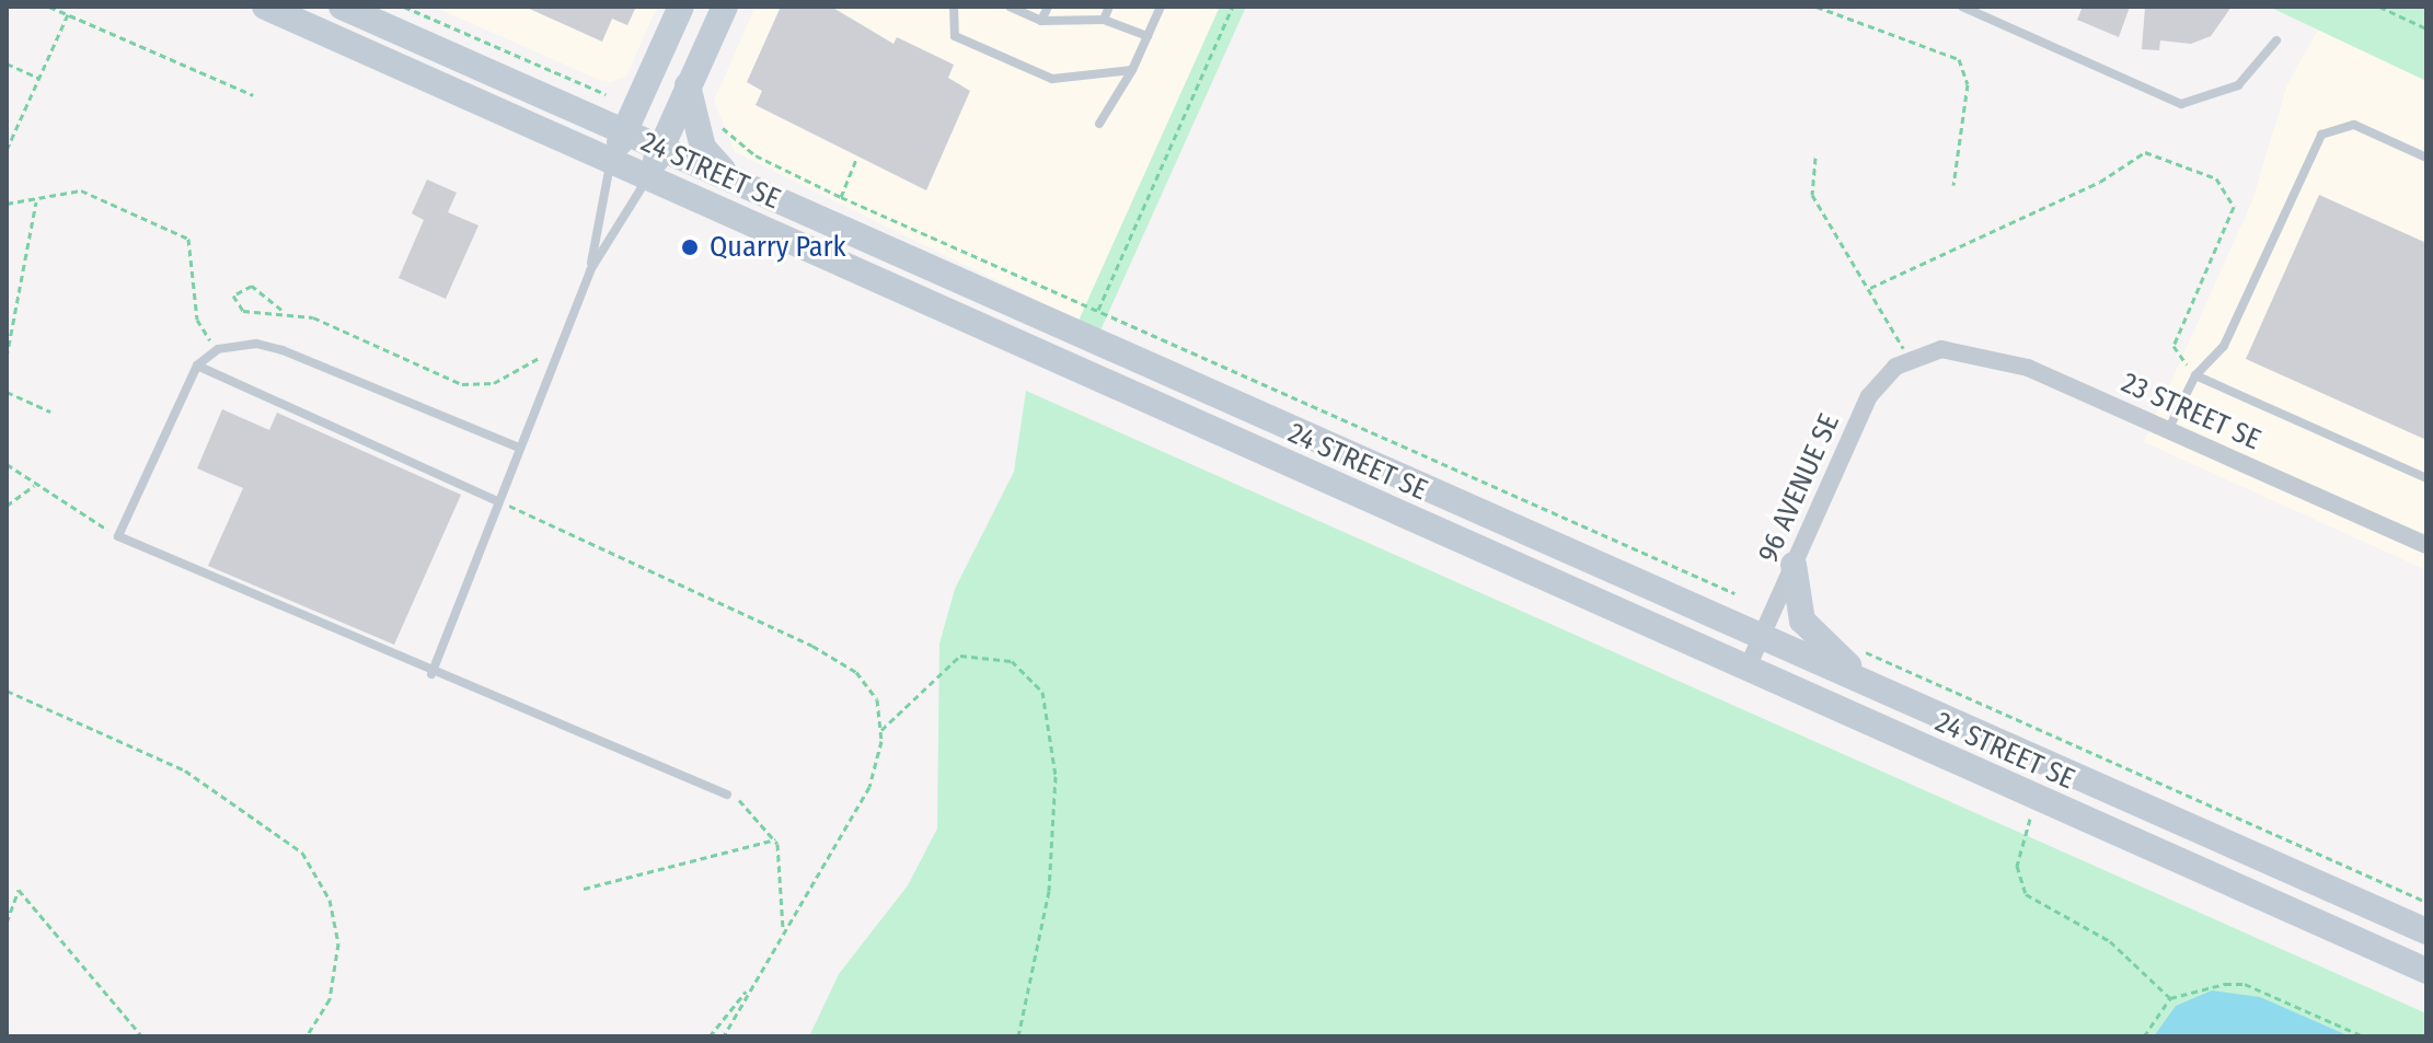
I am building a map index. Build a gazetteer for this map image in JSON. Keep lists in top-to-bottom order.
{
  "streets": {
    "main road": ["24 STREET SE"],
    "street": ["23 STREET SE", "96 AVENUE SE"]
  },
  "crossings": [
    ["24 STREET SE", "96 AVENUE SE"],
    ["23 STREET SE", "96 AVENUE SE"]
  ],
  "places": ["Quarry Park"]
}
